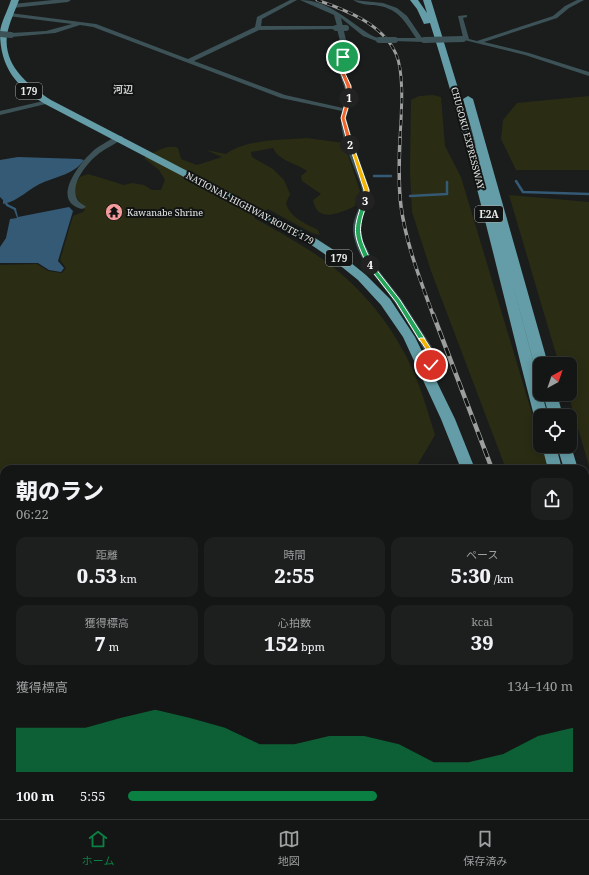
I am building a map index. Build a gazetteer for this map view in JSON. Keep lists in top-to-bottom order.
{
  "streets": {
    "highway": [
      "179",
      "CHUGOKU EXPRESSWAY",
      "NATIONAL HIGHWAY ROUTE 179",
      "E2A"
    ]
  },
  "districts": ["河辺"],
  "places": {
    "temple": ["Kawanabe Shrine"]
  },
  "north": "top right",
  "page": {
    "pins": [
      "1",
      "2",
      "3",
      "4"
    ],
    "heading": ["朝のラン", "06:22"],
    "stats": [
      ["距離", "0.53 km"],
      ["時間", "2:55"],
      ["ペース", "5:30 /km"],
      ["獲得標高", "7 m"],
      ["心拍数", "152 bpm"],
      ["kcal", "39"]
    ],
    "chart": ["獲得標高", "134–140 m"],
    "list": [
      {
        "name": "100 m",
        "note": "5:55"
      }
    ],
    "tabs": ["ホーム", "地図", "保存済み"]
  }
}
